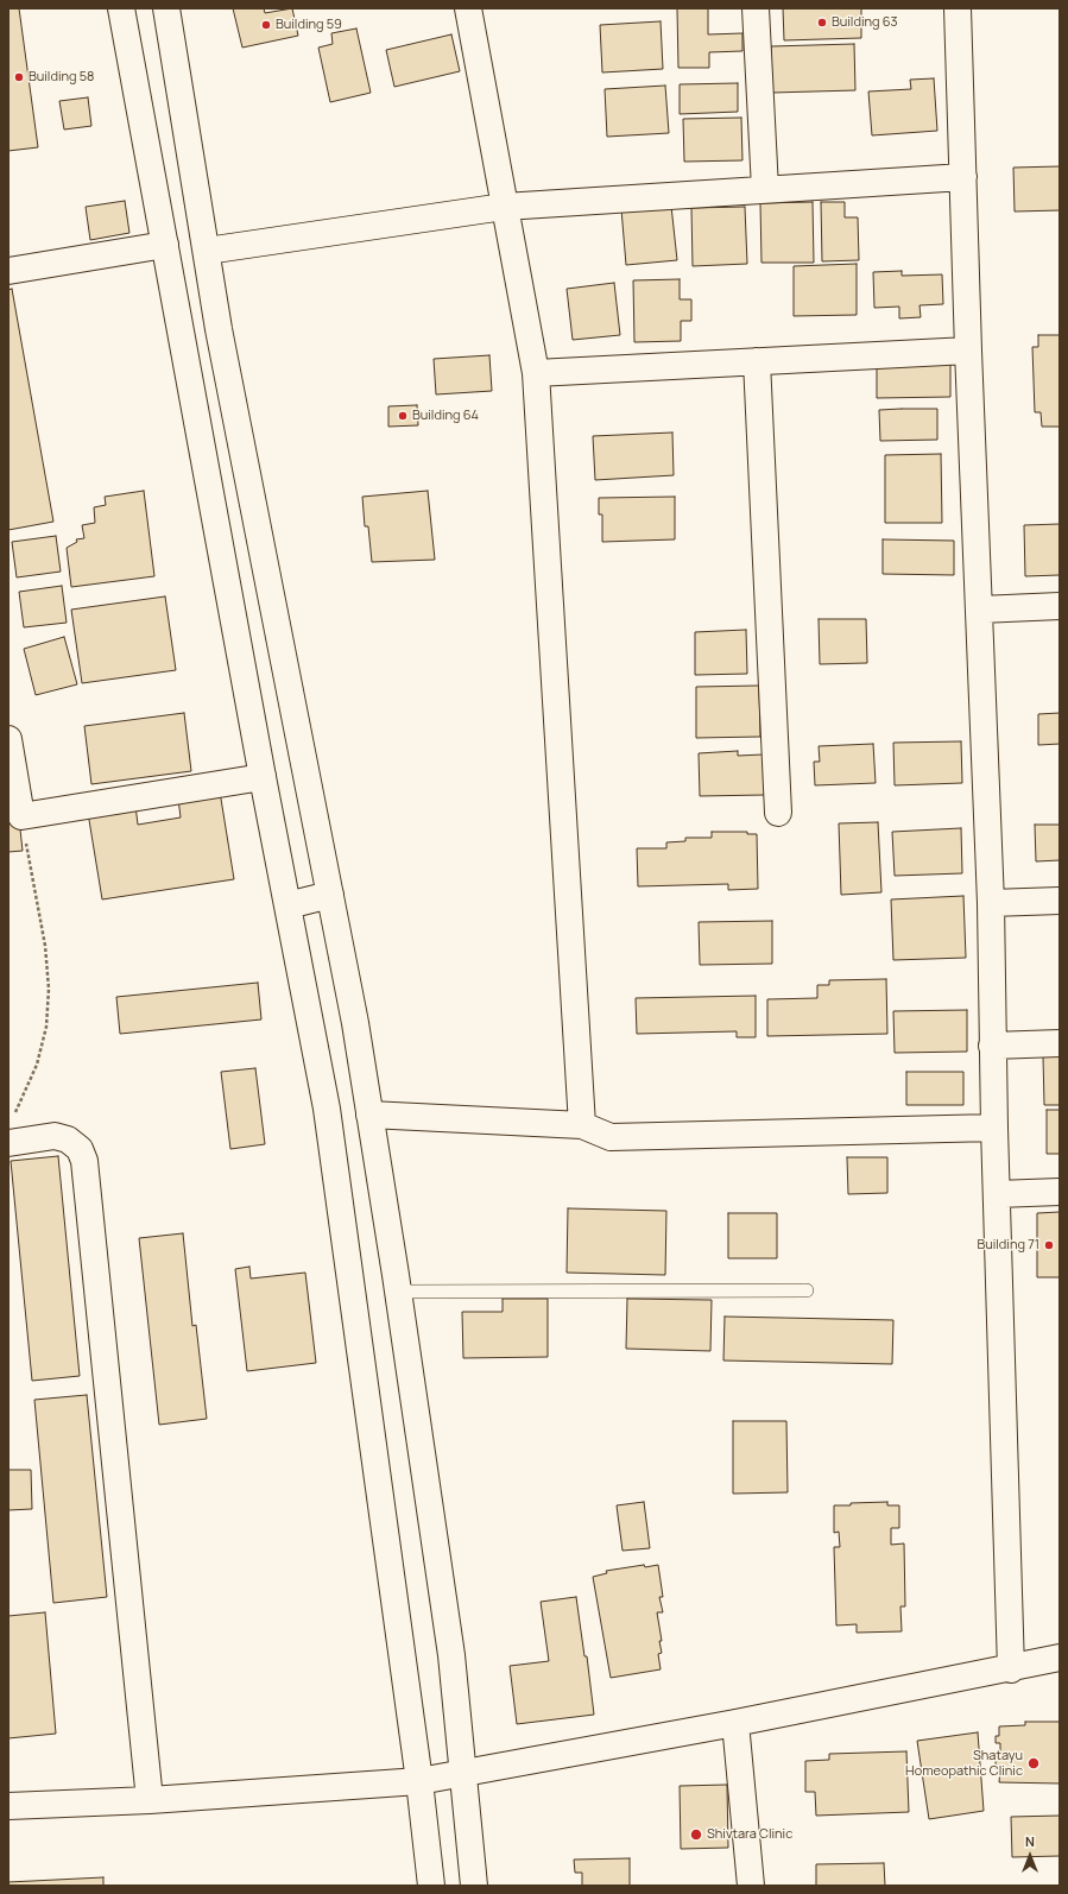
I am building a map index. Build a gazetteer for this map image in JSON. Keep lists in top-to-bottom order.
{
  "places": [
    "Building 63",
    "Building 59",
    "Building 58",
    "Building 64",
    "Building 71",
    "Shatayu Homeopathic Clinic",
    "Shivtara Clinic"
  ],
  "north": "top"
}
